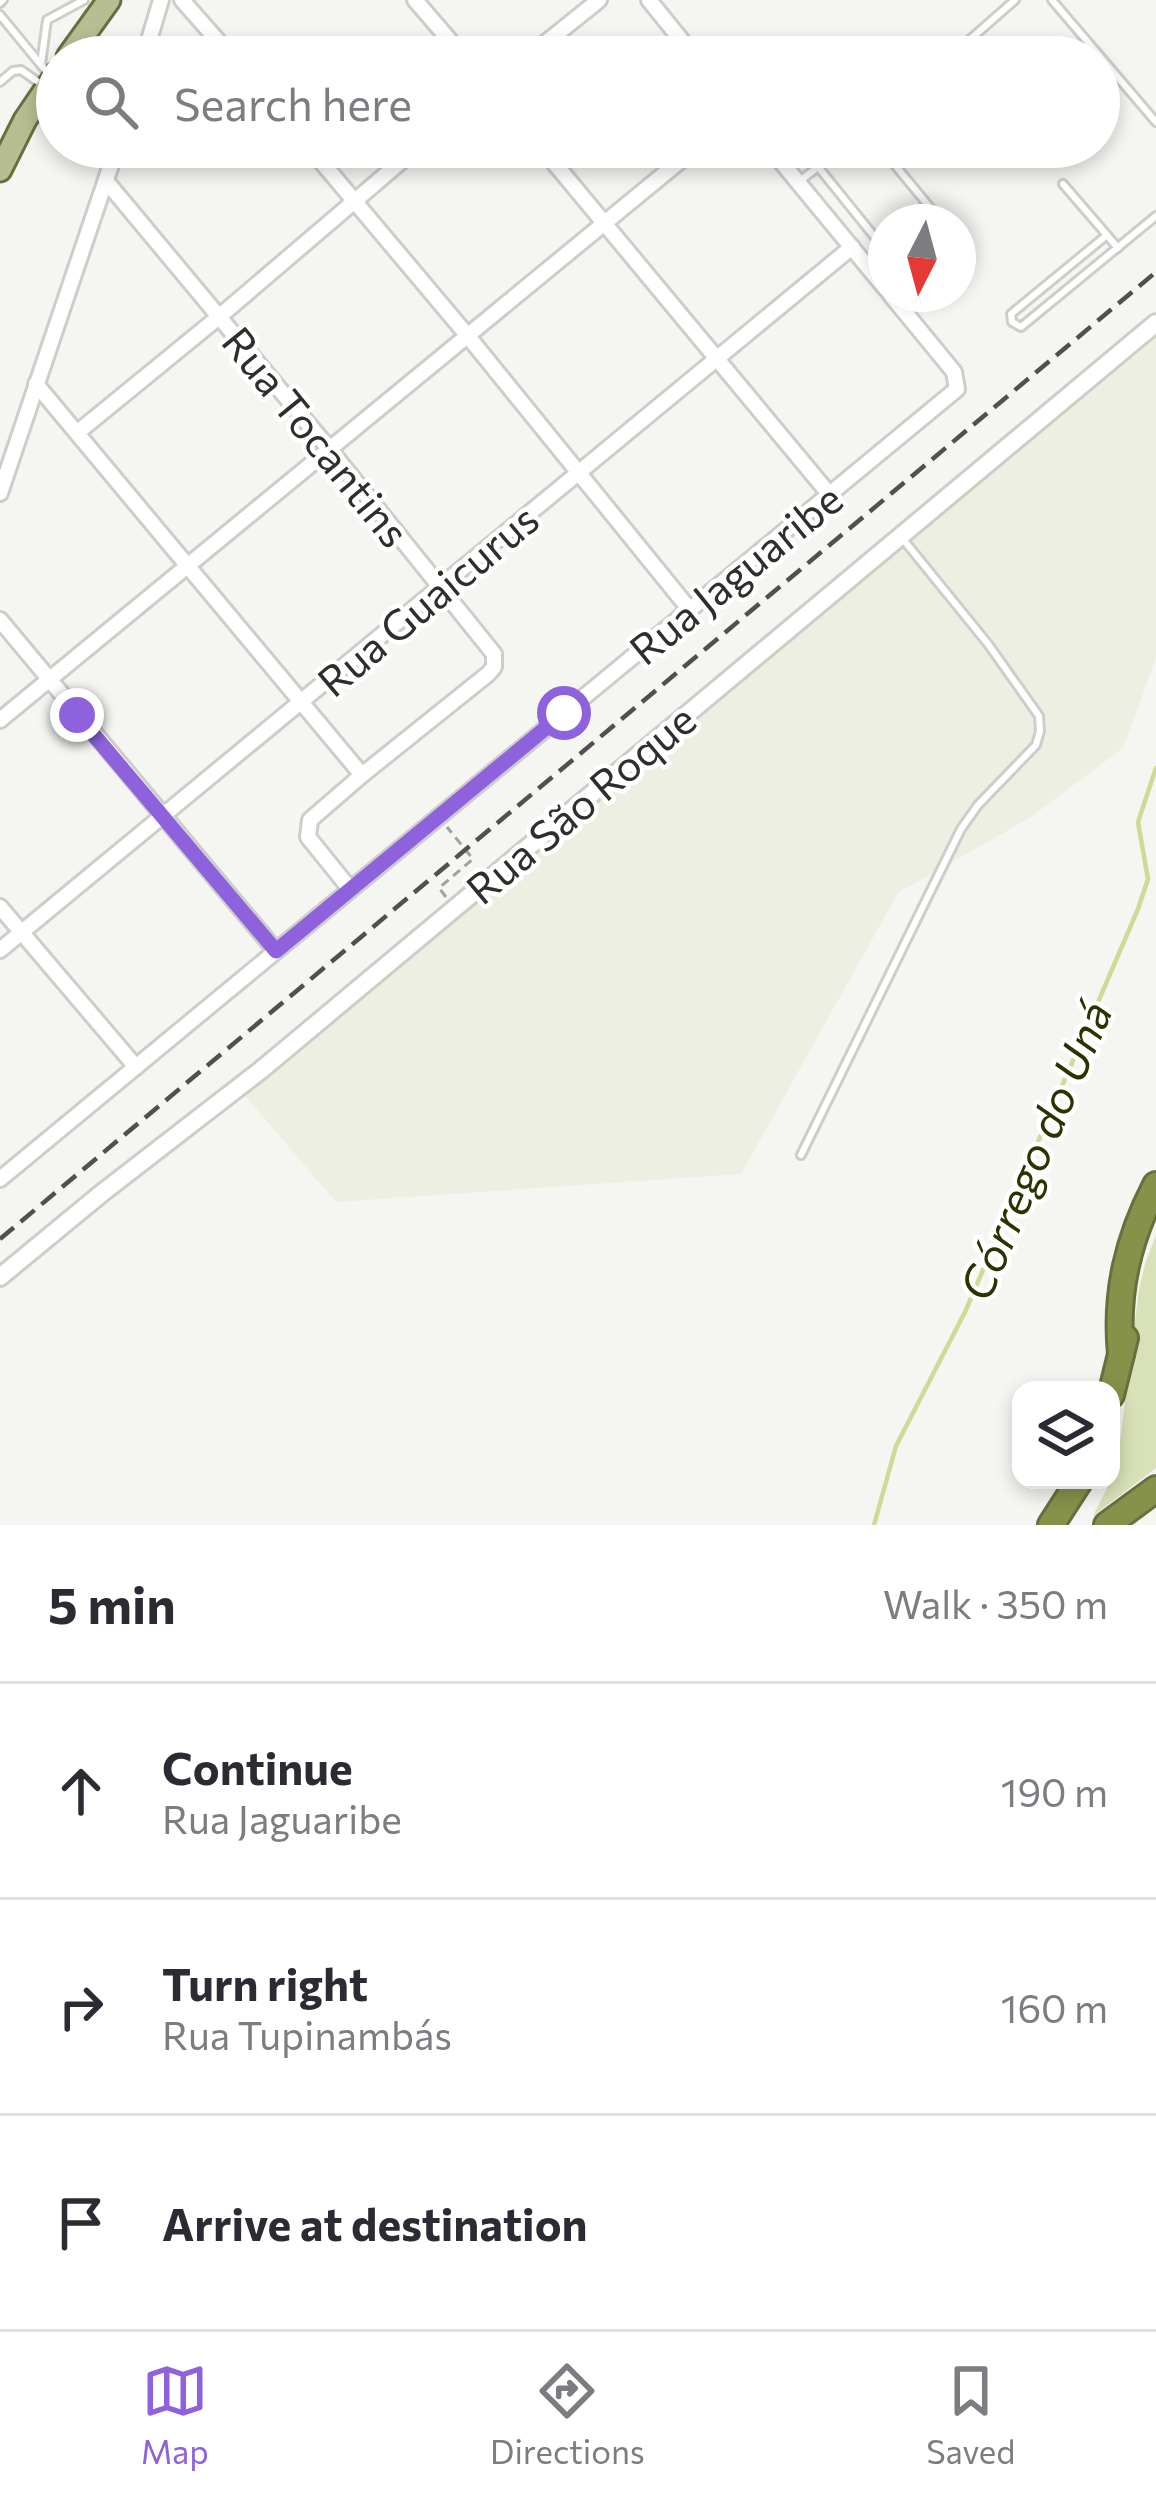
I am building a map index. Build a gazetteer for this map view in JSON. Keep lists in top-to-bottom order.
{
  "streets": {
    "street": [
      "Rua Tocantins",
      "Rua Jaguaribe",
      "Rua Guaicurus",
      "Rua São Roque"
    ]
  },
  "crossings": [
    ["Rua Tocantins", "Rua Jaguaribe"],
    ["Rua Tocantins", "Rua Guaicurus"]
  ],
  "water": ["Córrego do Uná"],
  "north": "bottom",
  "page": {
    "search": "Search here",
    "heading": ["5 min", "Walk · 350 m"],
    "list": [
      ["Continue", "Rua Jaguaribe", "190 m"],
      ["Turn right", "Rua Tupinambás", "160 m"],
      "Arrive at destination"
    ],
    "nav": ["Map", "Directions", "Saved"]
  }
}
